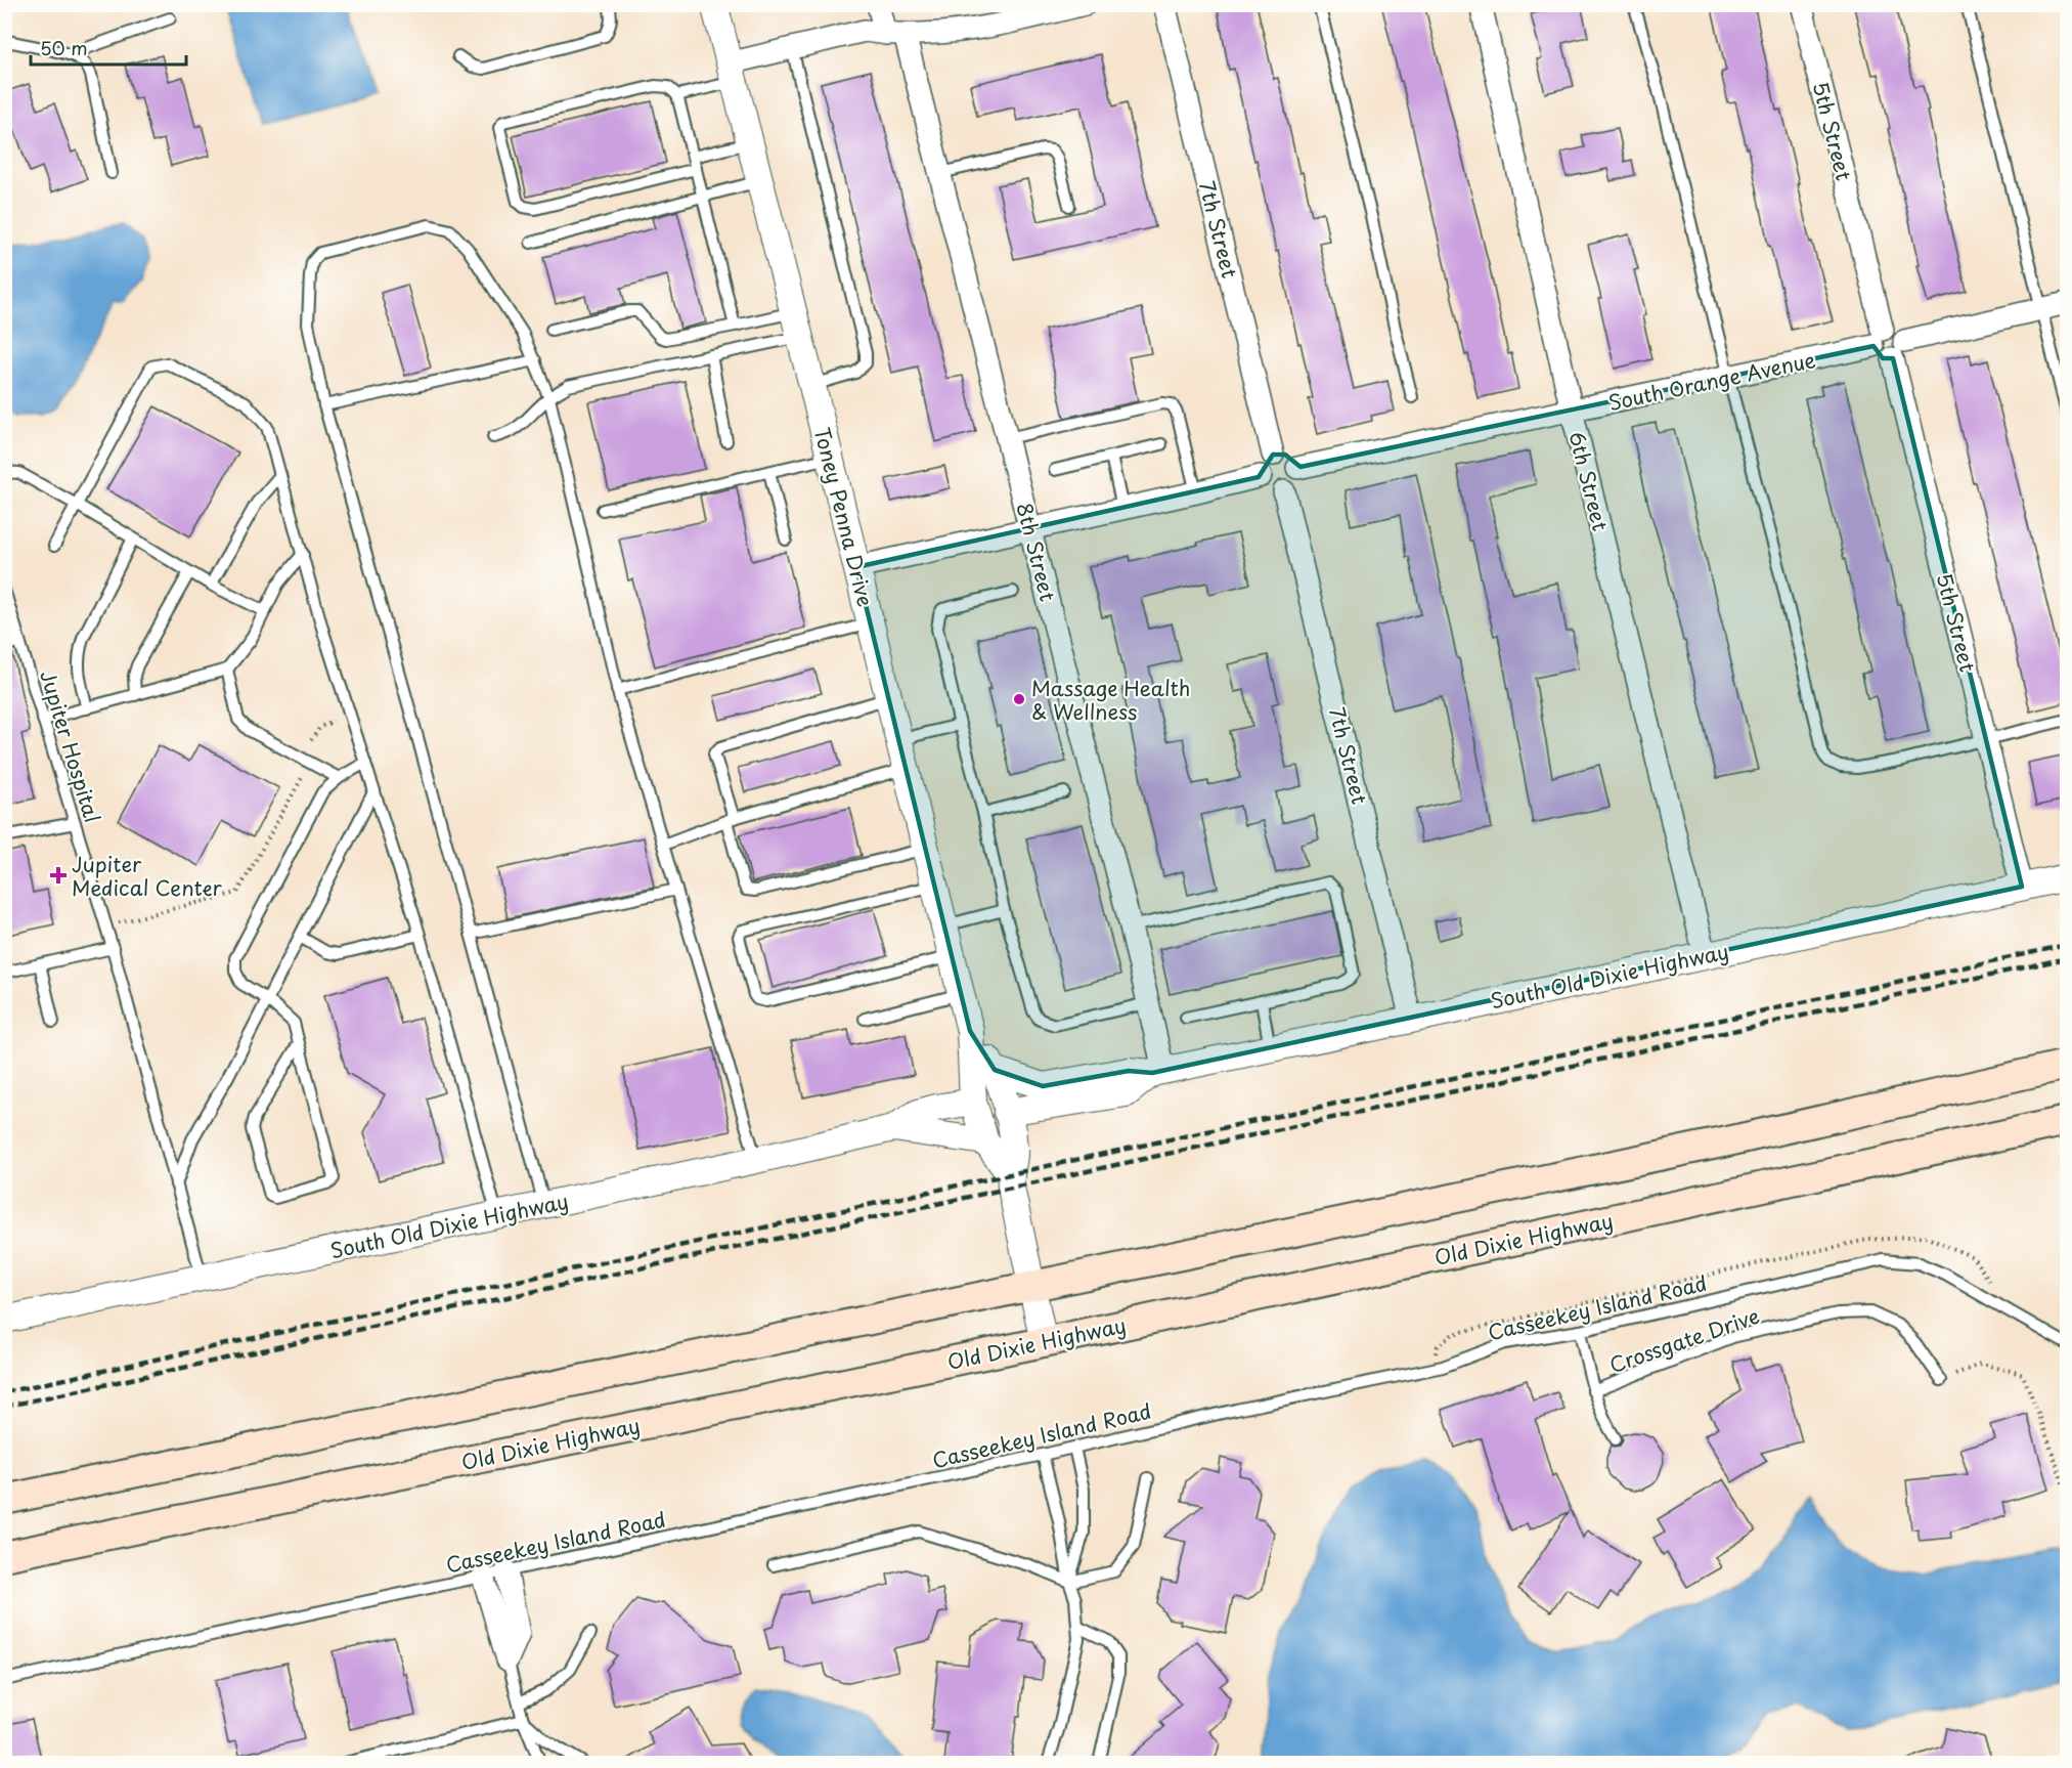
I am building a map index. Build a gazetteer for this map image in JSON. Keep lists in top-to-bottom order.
{
  "streets": {
    "main road": ["Old Dixie Highway"],
    "street": [
      "5th Street",
      "7th Street",
      "South Orange Avenue",
      "6th Street",
      "Toney Penna Drive",
      "8th Street",
      "South Old Dixie Highway"
    ],
    "lane": ["Jupiter Hospital", "Casseekey Island Road", "Crossgate Drive"]
  },
  "crossings": [
    ["5th Street", "South Orange Avenue"],
    ["5th Street", "South Old Dixie Highway"],
    ["7th Street", "South Orange Avenue"],
    ["7th Street", "South Old Dixie Highway"],
    ["South Orange Avenue", "6th Street"],
    ["6th Street", "South Old Dixie Highway"],
    ["Toney Penna Drive", "South Old Dixie Highway"],
    ["Toney Penna Drive", "Old Dixie Highway"],
    ["8th Street", "South Old Dixie Highway"],
    ["Jupiter Hospital", "South Old Dixie Highway"],
    ["Casseekey Island Road", "Crossgate Drive"]
  ],
  "places": {
    "other": ["Massage Health & Wellness"],
    "health": ["Jupiter Medical Center"]
  },
  "scale_bar": "50 m"
}
